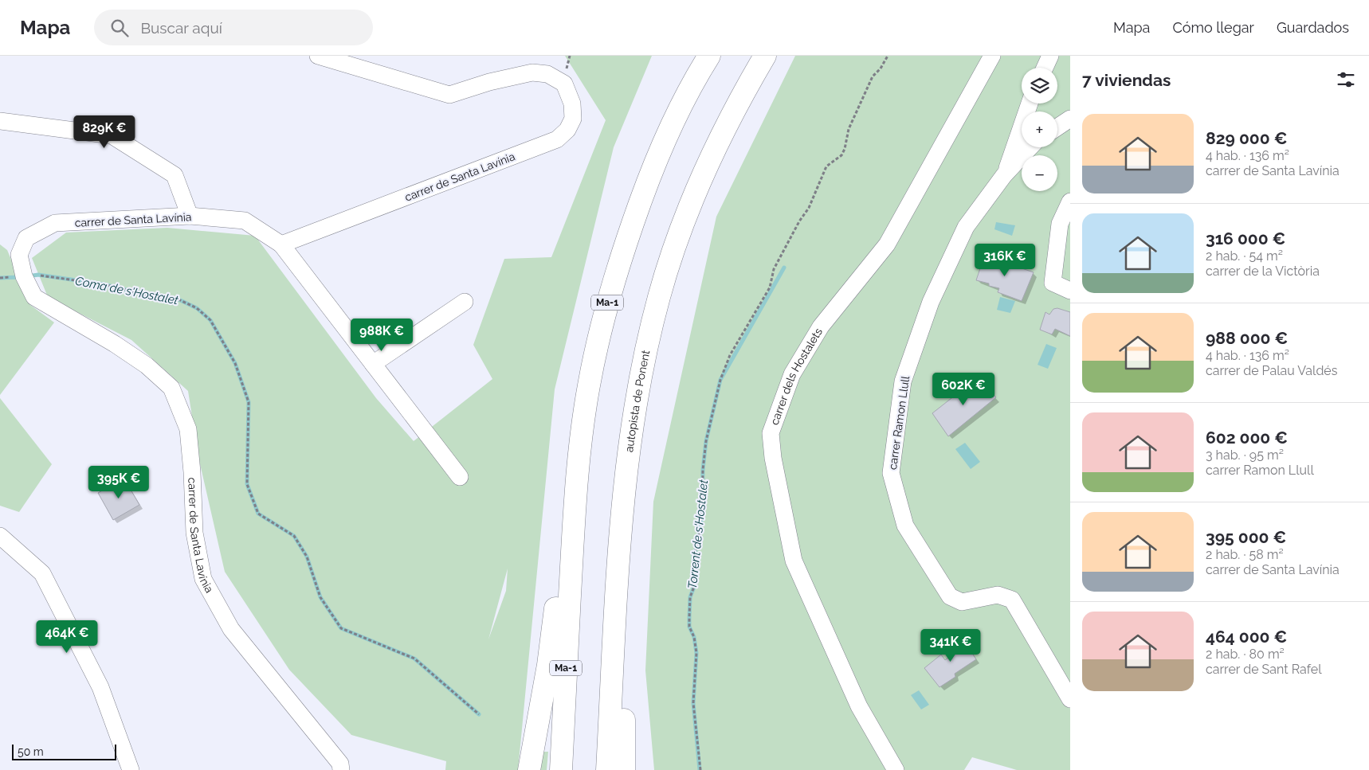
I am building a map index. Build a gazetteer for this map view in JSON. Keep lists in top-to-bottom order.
{
  "streets": {
    "highway": ["Ma-1", "autopista de Ponent"],
    "street": ["carrer de Santa Lavínia", "carrer dels Hostalets", "carrer Ramon Llull"]
  },
  "water": ["Coma de s'Hostalet", "Torrent de s'Hostalet"],
  "scale_bar": "50 m",
  "page": {
    "header": "Mapa",
    "search": "Buscar aquí",
    "nav": ["Mapa", "Cómo llegar", "Guardados"],
    "heading": "7 viviendas",
    "map_buttons": ["+", "−"],
    "list": [
      {
        "name": "829 000 €",
        "note": "4 hab. · 136 m² · carrer de Santa Lavínia"
      },
      {
        "name": "316 000 €",
        "note": "2 hab. · 54 m² · carrer de la Victòria"
      },
      {
        "name": "988 000 €",
        "note": "4 hab. · 136 m² · carrer de Palau Valdés"
      },
      {
        "name": "602 000 €",
        "note": "3 hab. · 95 m² · carrer Ramon Llull"
      },
      {
        "name": "395 000 €",
        "note": "2 hab. · 58 m² · carrer de Santa Lavínia"
      },
      {
        "name": "464 000 €",
        "note": "2 hab. · 80 m² · carrer de Sant Rafel"
      }
    ],
    "price": [
      "829K €",
      "316K €",
      "988K €",
      "602K €",
      "395K €",
      "464K €",
      "341K €"
    ],
    "scale": "50 m"
  }
}
